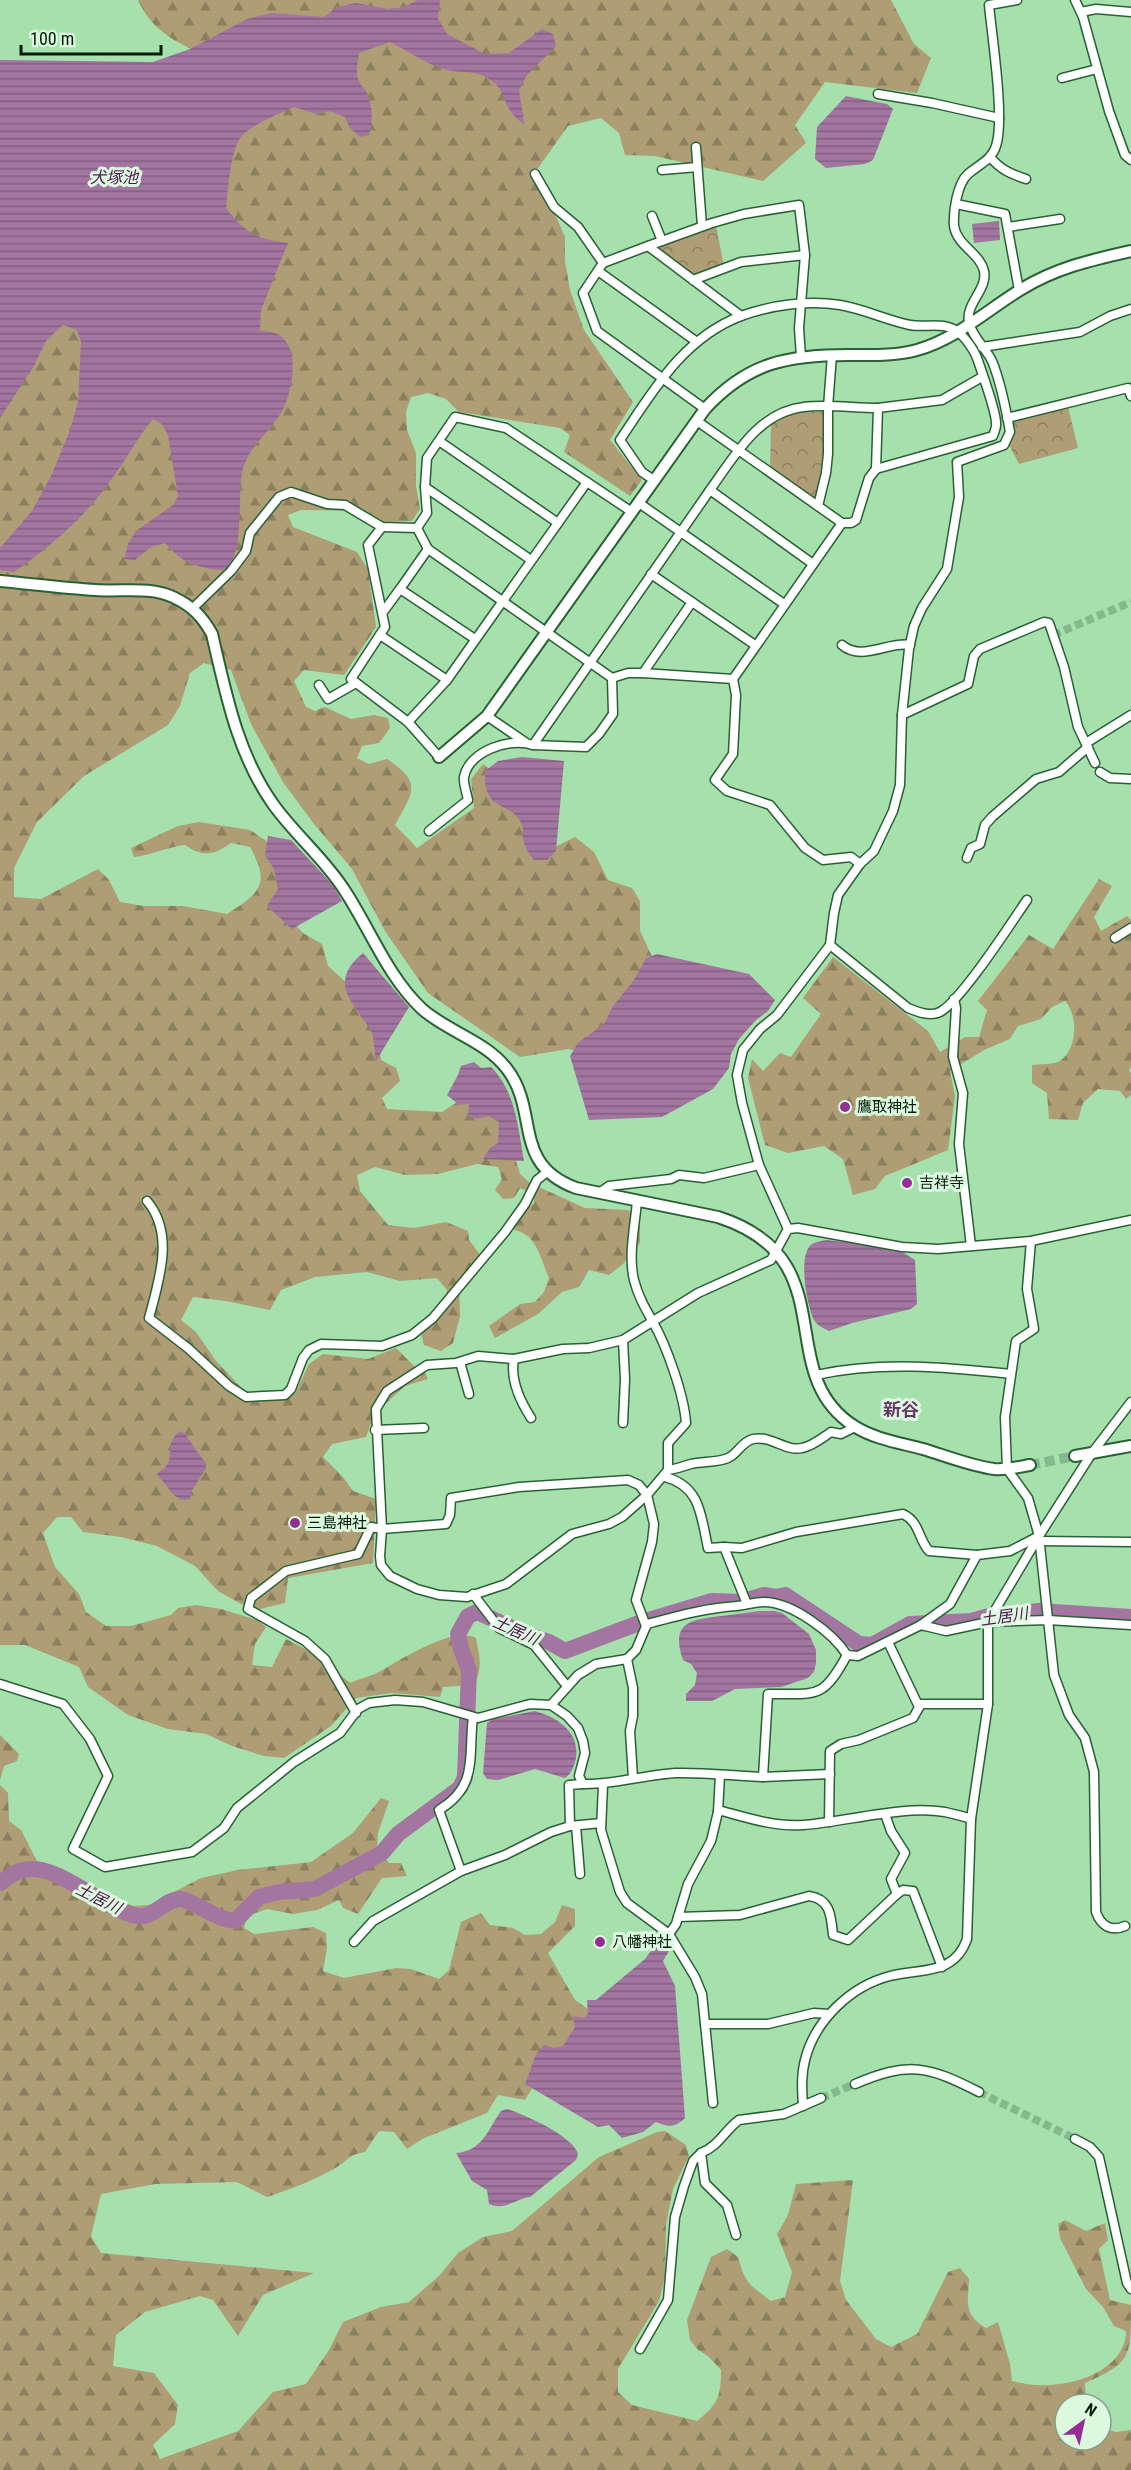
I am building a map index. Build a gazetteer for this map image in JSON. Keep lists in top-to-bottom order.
{
  "districts": ["新谷"],
  "water": ["犬塚池", "土居川"],
  "places": [
    "鷹取神社",
    "吉祥寺",
    "三島神社",
    "八幡神社"
  ],
  "scale_bar": "100 m",
  "north": "top right"
}
